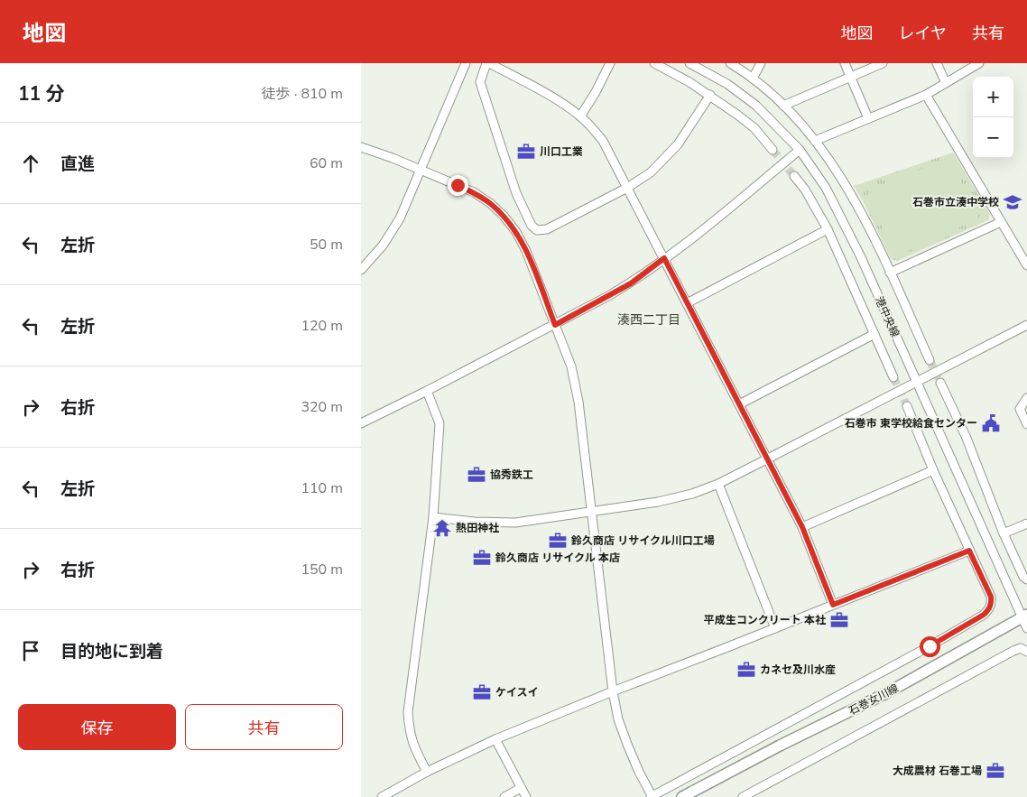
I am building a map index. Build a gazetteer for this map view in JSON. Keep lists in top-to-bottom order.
{
  "streets": {
    "main road": ["石巻女川線"],
    "street": ["港中央線"]
  },
  "crossings": [
    ["港中央線", "石巻女川線"]
  ],
  "districts": ["湊西二丁目"],
  "places": {
    "office": [
      "川口工業",
      "協秀鉄工",
      "鈴久商店 リサイクル川口工場",
      "鈴久商店 リサイクル 本店",
      "平成生コンクリート 本社",
      "カネセ及川水産",
      "ケイスイ",
      "大成農材 石巻工場"
    ],
    "school or university": ["石巻市立湊中学校"],
    "public building": ["石巻市 東学校給食センター"],
    "temple": ["熱田神社"]
  },
  "page": {
    "header": "地図",
    "nav": ["地図", "レイヤ", "共有"],
    "heading": ["11 分", "徒歩 · 810 m"],
    "map_buttons": ["+", "−"],
    "list": [
      ["直進", "60 m"],
      ["左折", "50 m"],
      ["左折", "120 m"],
      ["右折", "320 m"],
      ["左折", "110 m"],
      ["右折", "150 m"],
      "目的地に到着"
    ],
    "buttons": ["保存", "共有"]
  }
}
